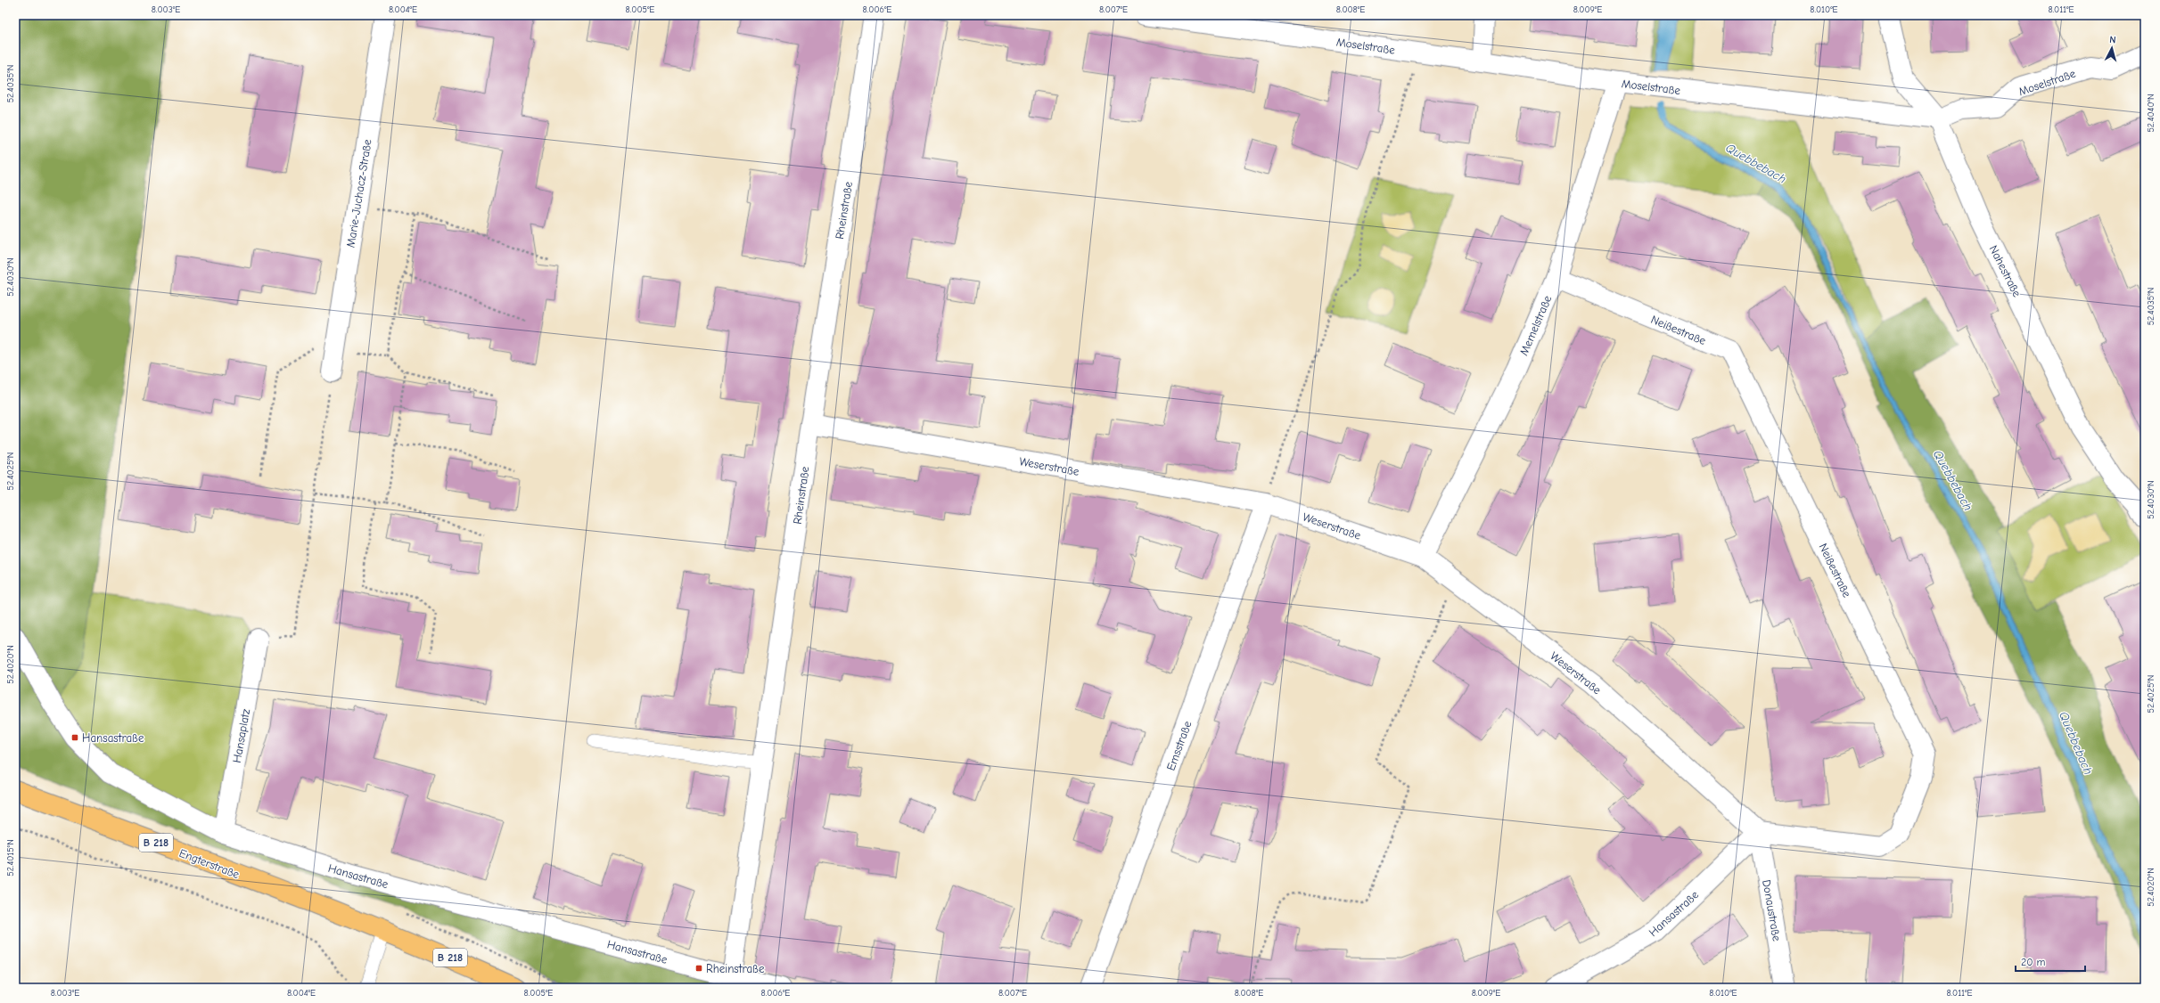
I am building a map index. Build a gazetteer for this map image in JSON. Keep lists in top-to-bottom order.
{
  "streets": {
    "main road": ["B 218", "Engterstraße"],
    "street": [
      "Moselstraße",
      "Marie-Juchacz-Straße",
      "Rheinstraße",
      "Nahestraße",
      "Memelstraße",
      "Neißestraße",
      "Weserstraße",
      "Hansaplatz",
      "Emsstraße",
      "Hansastraße",
      "Donaustraße"
    ]
  },
  "crossings": [
    ["Moselstraße", "Nahestraße"],
    ["Moselstraße", "Memelstraße"],
    ["Rheinstraße", "Weserstraße"],
    ["Rheinstraße", "Hansastraße"],
    ["Memelstraße", "Neißestraße"],
    ["Memelstraße", "Weserstraße"],
    ["Neißestraße", "Weserstraße"],
    ["Neißestraße", "Hansastraße"],
    ["Neißestraße", "Donaustraße"],
    ["Weserstraße", "Emsstraße"],
    ["Weserstraße", "Hansastraße"],
    ["Weserstraße", "Donaustraße"],
    ["Hansaplatz", "Hansastraße"],
    ["B 218", "Engterstraße"],
    ["Hansastraße", "Donaustraße"]
  ],
  "water": ["Quebbebach"],
  "places": {
    "transit": ["Hansastraße", "Rheinstraße"]
  },
  "scale_bar": "20 m",
  "north": "top",
  "coordinates": [
    "8.003°E",
    "8.004°E",
    "8.005°E",
    "8.006°E",
    "8.007°E",
    "8.008°E",
    "8.009°E",
    "8.010°E",
    "8.011°E",
    "52.4035°N",
    "52.4040°N",
    "52.4030°N",
    "52.4025°N",
    "52.4020°N",
    "52.4015°N"
  ]
}
